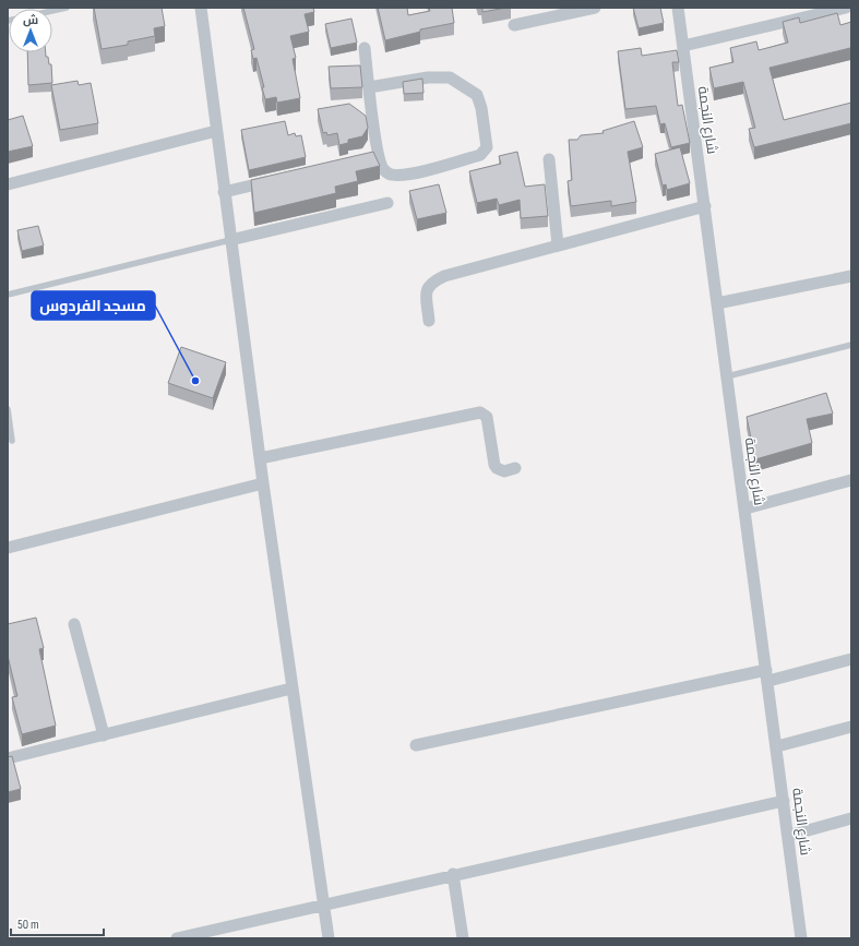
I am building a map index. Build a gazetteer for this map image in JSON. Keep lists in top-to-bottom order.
{
  "streets": {
    "street": ["شارع النجمة"]
  },
  "places": ["مسجد الفردوس"],
  "scale_bar": "50 m",
  "north": "top"
}
